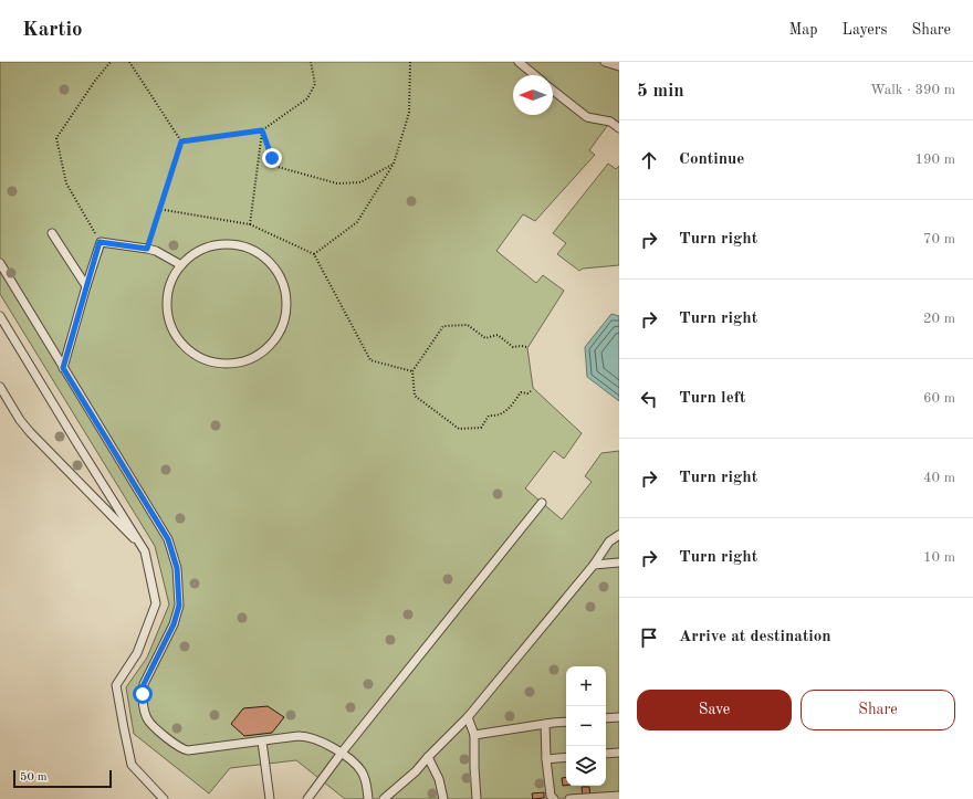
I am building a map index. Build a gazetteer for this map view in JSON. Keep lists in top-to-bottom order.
{
  "scale_bar": "50 m",
  "north": "left",
  "page": {
    "header": "Kartio",
    "nav": ["Map", "Layers", "Share"],
    "heading": ["5 min", "Walk · 390 m"],
    "list": [
      ["Continue", "190 m"],
      ["Turn right", "70 m"],
      ["Turn right", "20 m"],
      ["Turn left", "60 m"],
      ["Turn right", "40 m"],
      ["Turn right", "10 m"],
      "Arrive at destination"
    ],
    "map_buttons": ["+", "−"],
    "buttons": ["Save", "Share"],
    "scale": "50 m"
  }
}
